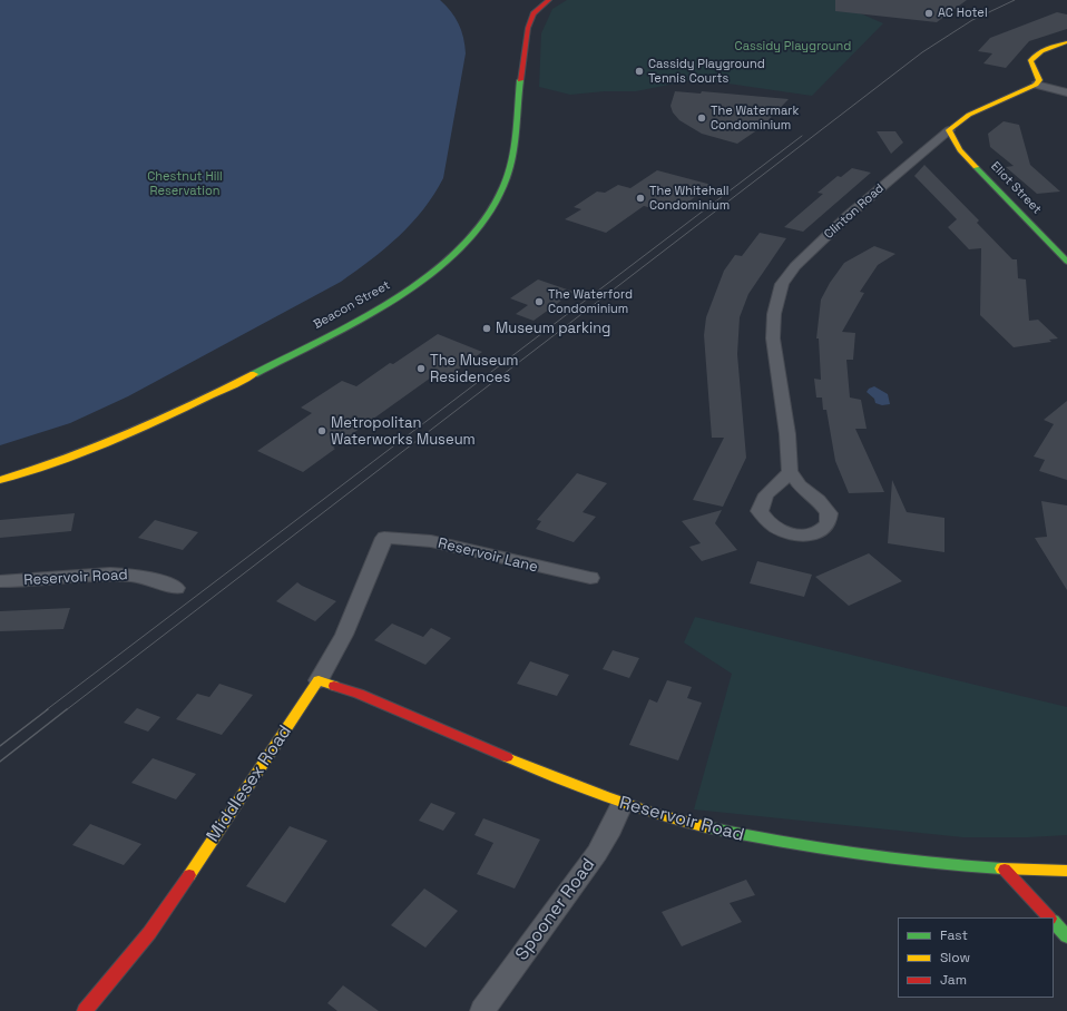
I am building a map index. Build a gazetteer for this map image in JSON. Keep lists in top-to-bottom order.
{
  "streets": {
    "street": [
      "Eliot Street",
      "Clinton Road",
      "Beacon Street",
      "Reservoir Lane",
      "Reservoir Road",
      "Middlesex Road",
      "Spooner Road"
    ]
  },
  "crossings": [
    ["Eliot Street", "Clinton Road"],
    ["Reservoir Lane", "Middlesex Road"],
    ["Reservoir Road", "Middlesex Road"],
    ["Reservoir Road", "Spooner Road"]
  ],
  "parks": ["Cassidy Playground", "Chestnut Hill Reservation"],
  "places": [
    "AC Hotel",
    "Cassidy Playground Tennis Courts",
    "The Watermark Condominium",
    "The Whitehall Condominium",
    "The Waterford Condominium",
    "Museum parking",
    "The Museum Residences",
    "Metropolitan Waterworks Museum"
  ],
  "legend": ["Fast", "Slow", "Jam"]
}
